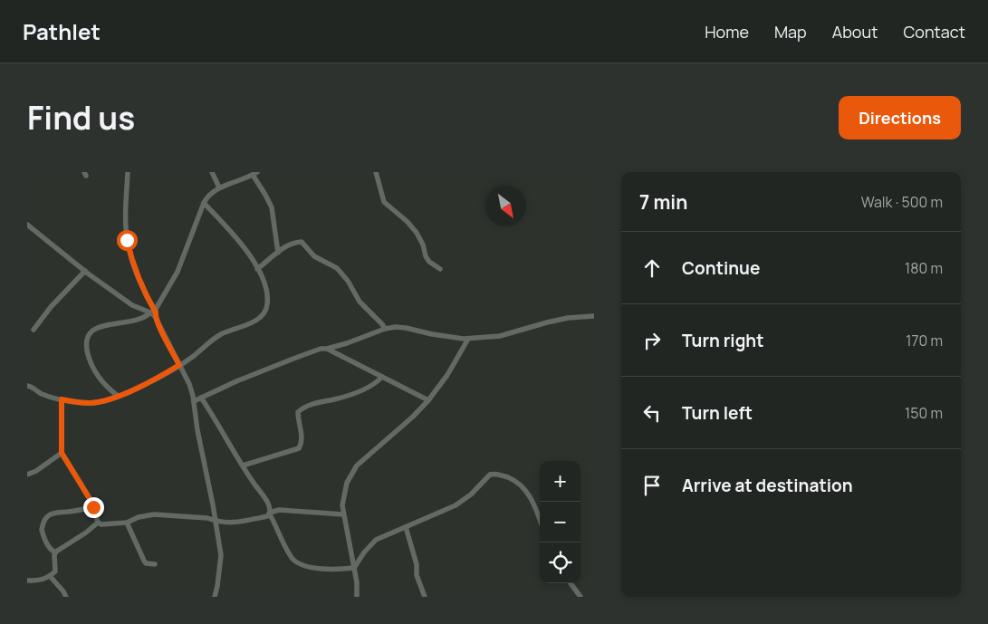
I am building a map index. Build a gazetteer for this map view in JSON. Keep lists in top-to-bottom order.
{
  "north": "bottom right",
  "page": {
    "header": "Pathlet",
    "nav": [
      "Home",
      "Map",
      "About",
      "Contact"
    ],
    "title": "Find us",
    "buttons": "Directions",
    "heading": ["7 min", "Walk · 500 m"],
    "list": [
      ["Continue", "180 m"],
      ["Turn right", "170 m"],
      ["Turn left", "150 m"],
      "Arrive at destination"
    ],
    "map_buttons": ["+", "−"]
  }
}
